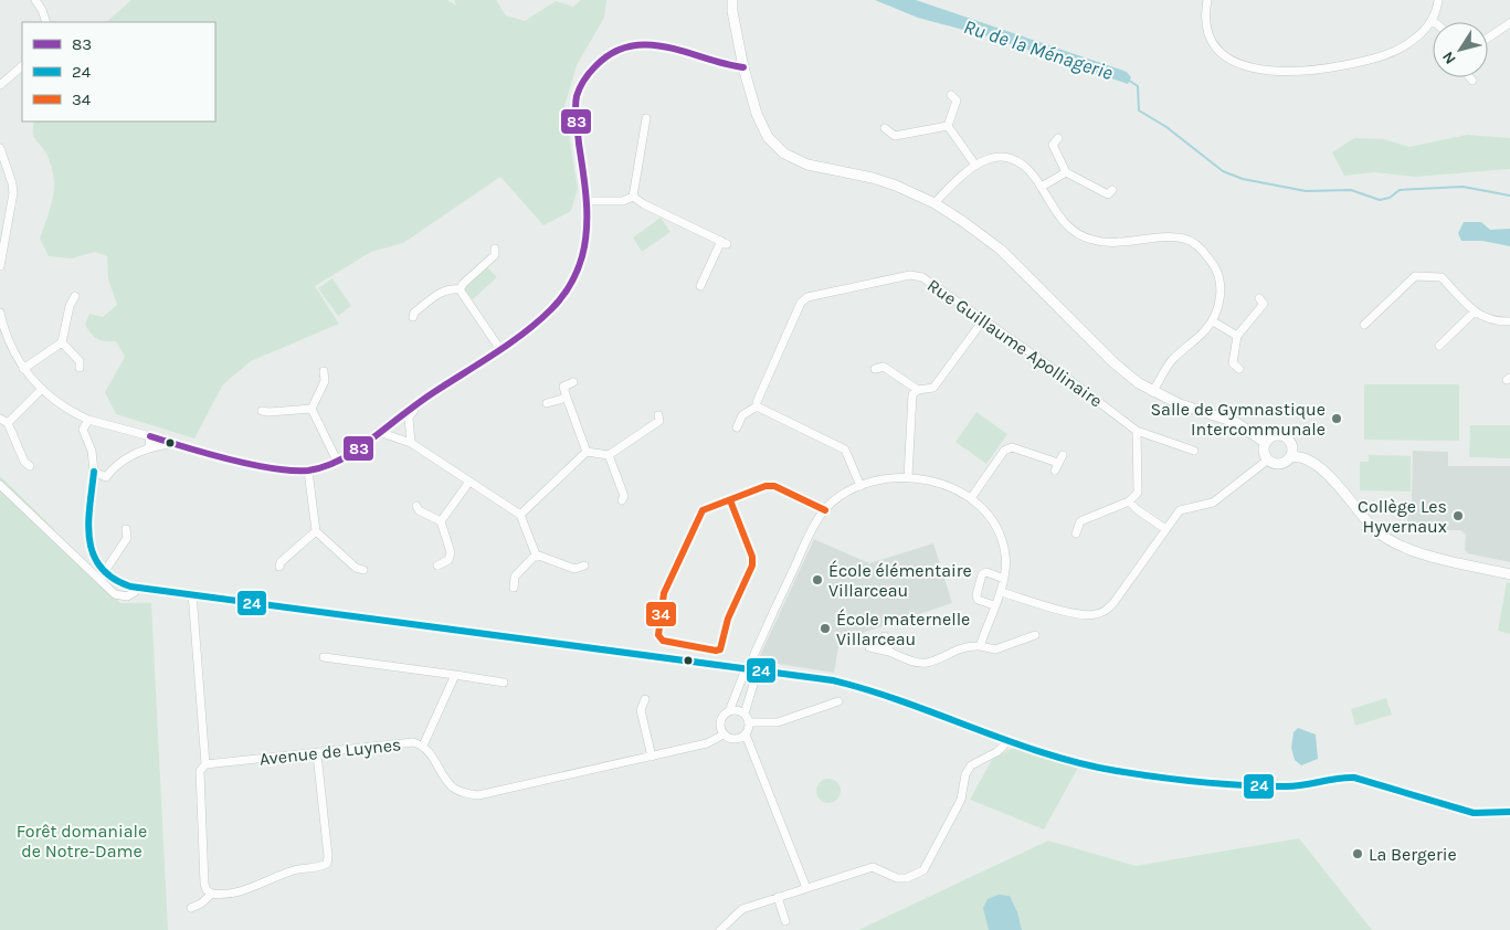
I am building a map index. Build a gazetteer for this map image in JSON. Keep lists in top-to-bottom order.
{
  "streets": {
    "street": ["Rue Guillaume Apollinaire", "Avenue de Luynes"]
  },
  "water": ["Ru de la Ménagerie"],
  "parks": ["Forêt domaniale de Notre-Dame"],
  "places": [
    "Salle de Gymnastique Intercommunale",
    "Collège Les Hyvernaux",
    "École élémentaire Villarceau",
    "École maternelle Villarceau",
    "La Bergerie"
  ],
  "lines": ["transit line 83", "transit line 24", "transit line 34"],
  "legend": ["83", "24", "34"],
  "north": "bottom left"
}
